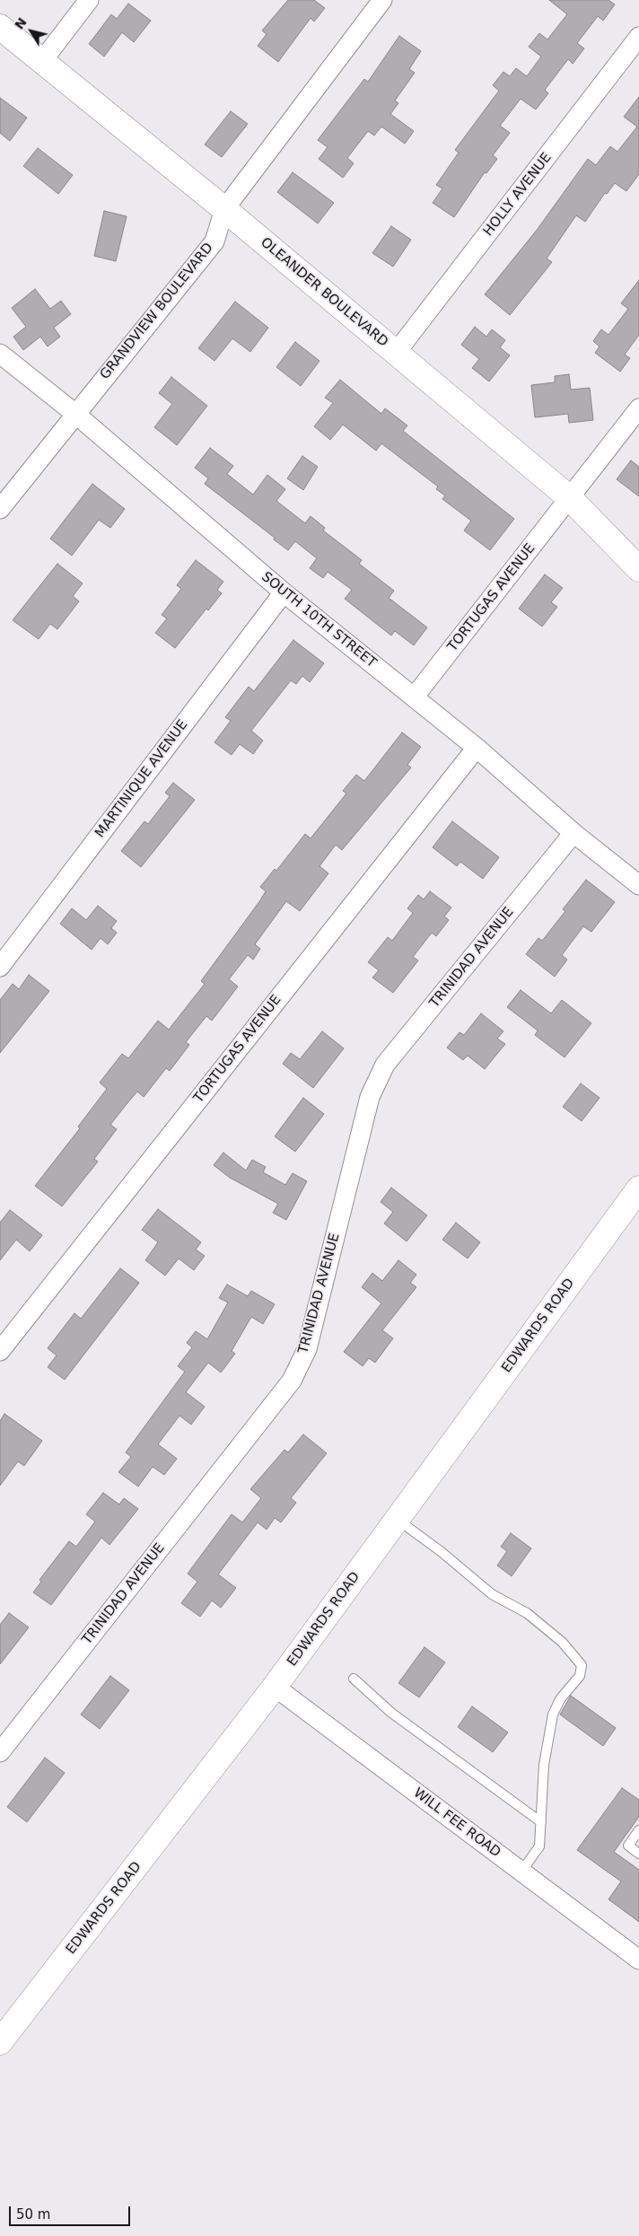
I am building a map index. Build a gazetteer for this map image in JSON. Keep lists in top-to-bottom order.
{
  "streets": {
    "main road": ["OLEANDER BOULEVARD", "EDWARDS ROAD"],
    "street": [
      "HOLLY AVENUE",
      "GRANDVIEW BOULEVARD",
      "TORTUGAS AVENUE",
      "SOUTH 10TH STREET",
      "MARTINIQUE AVENUE",
      "TRINIDAD AVENUE",
      "WILL FEE ROAD"
    ]
  },
  "crossings": [
    ["HOLLY AVENUE", "OLEANDER BOULEVARD"],
    ["OLEANDER BOULEVARD", "GRANDVIEW BOULEVARD"],
    ["OLEANDER BOULEVARD", "TORTUGAS AVENUE"],
    ["GRANDVIEW BOULEVARD", "SOUTH 10TH STREET"],
    ["TORTUGAS AVENUE", "SOUTH 10TH STREET"],
    ["SOUTH 10TH STREET", "MARTINIQUE AVENUE"],
    ["SOUTH 10TH STREET", "TRINIDAD AVENUE"],
    ["EDWARDS ROAD", "WILL FEE ROAD"]
  ],
  "scale_bar": "50 m",
  "north": "top left"
}
